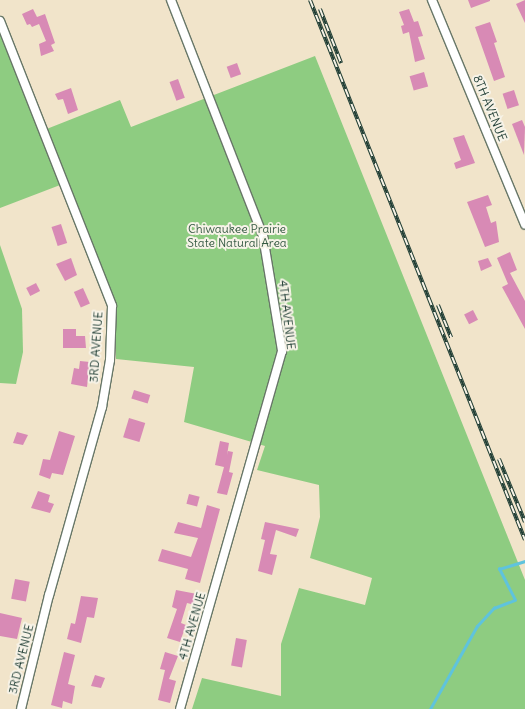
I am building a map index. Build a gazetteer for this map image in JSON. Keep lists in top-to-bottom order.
{
  "streets": {
    "street": ["8TH AVENUE", "4TH AVENUE", "3RD AVENUE"]
  },
  "parks": ["Chiwaukee Prairie State Natural Area"]
}
